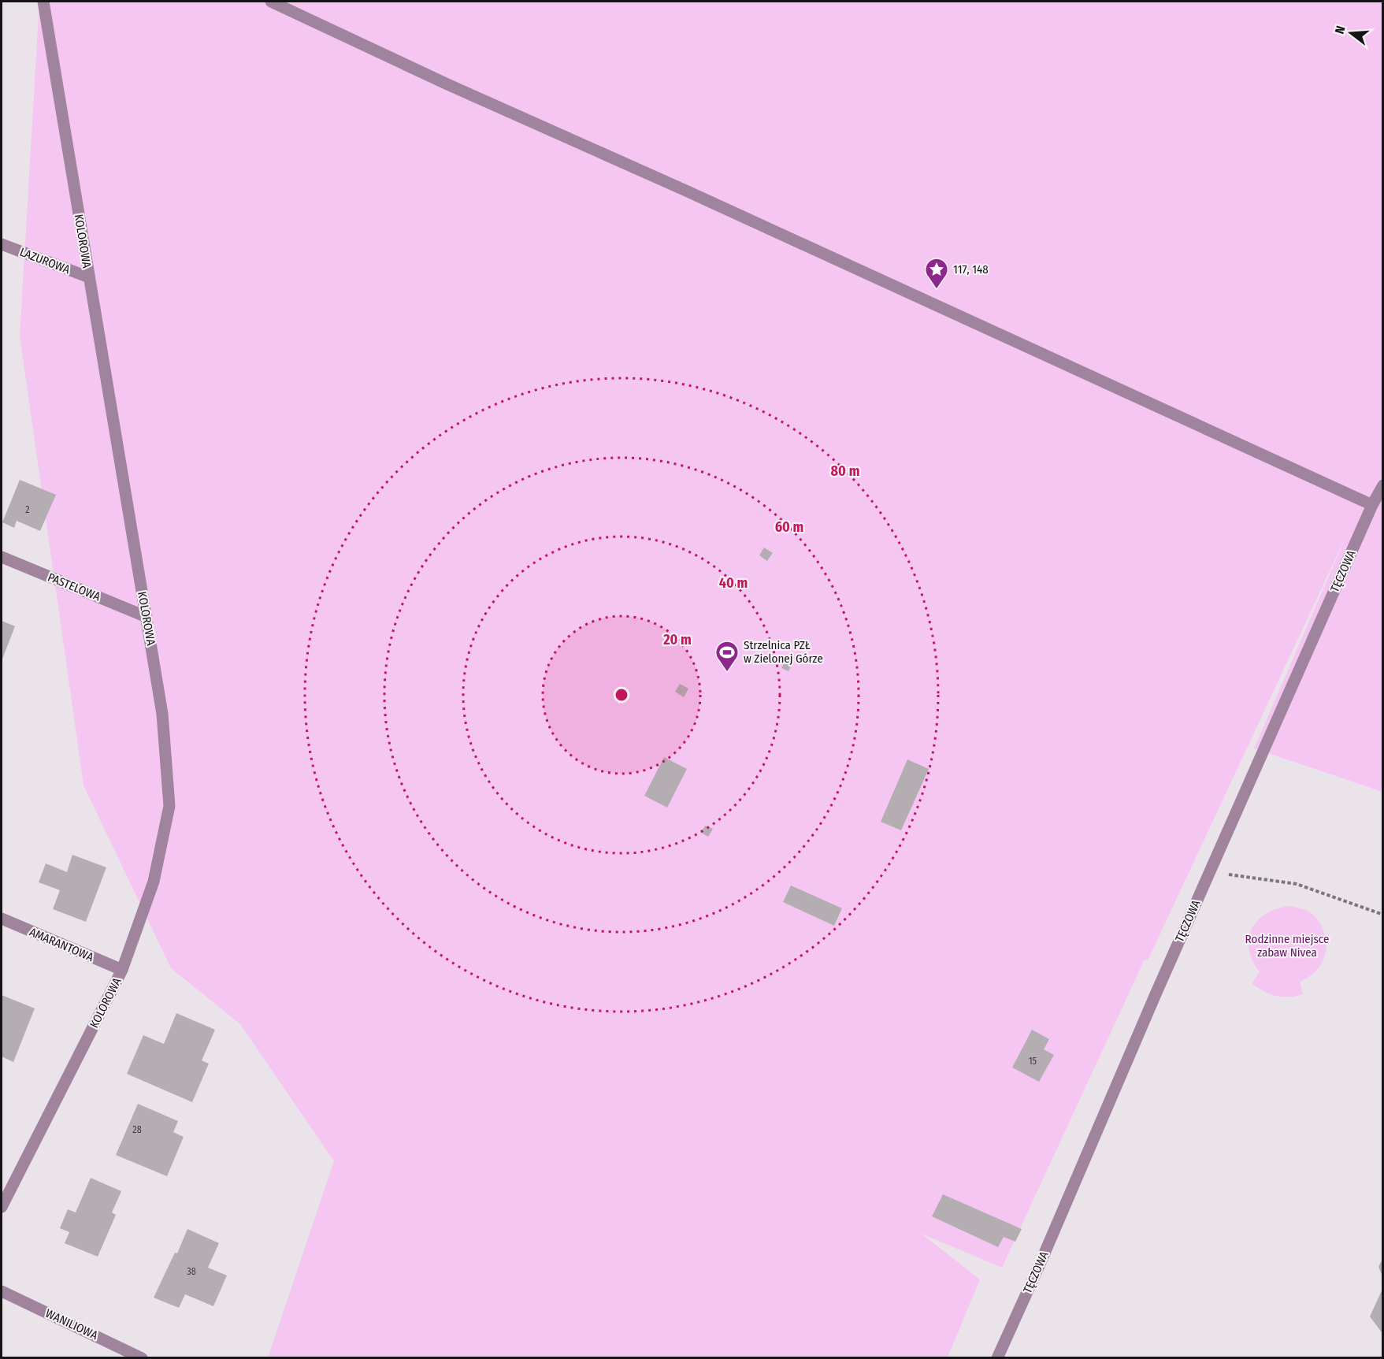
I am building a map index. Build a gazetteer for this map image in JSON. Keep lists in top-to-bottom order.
{
  "streets": {
    "street": [
      "KOLOROWA",
      "LAZUROWA",
      "TĘCZOWA",
      "PASTELOWA",
      "AMARANTOWA",
      "WANILIOWA"
    ]
  },
  "crossings": [
    ["KOLOROWA", "LAZUROWA"],
    ["KOLOROWA", "PASTELOWA"],
    ["KOLOROWA", "AMARANTOWA"]
  ],
  "parks": ["Rodzinne miejsce zabaw Nivea"],
  "places": {
    "place": ["117, 148"],
    "sports": ["Strzelnica PZŁ w Zielonej Górze"]
  },
  "house_numbers": [
    "2",
    "15",
    "28",
    "38"
  ],
  "north": "left",
  "rings": [
    "80 m",
    "60 m",
    "40 m",
    "20 m"
  ]
}
